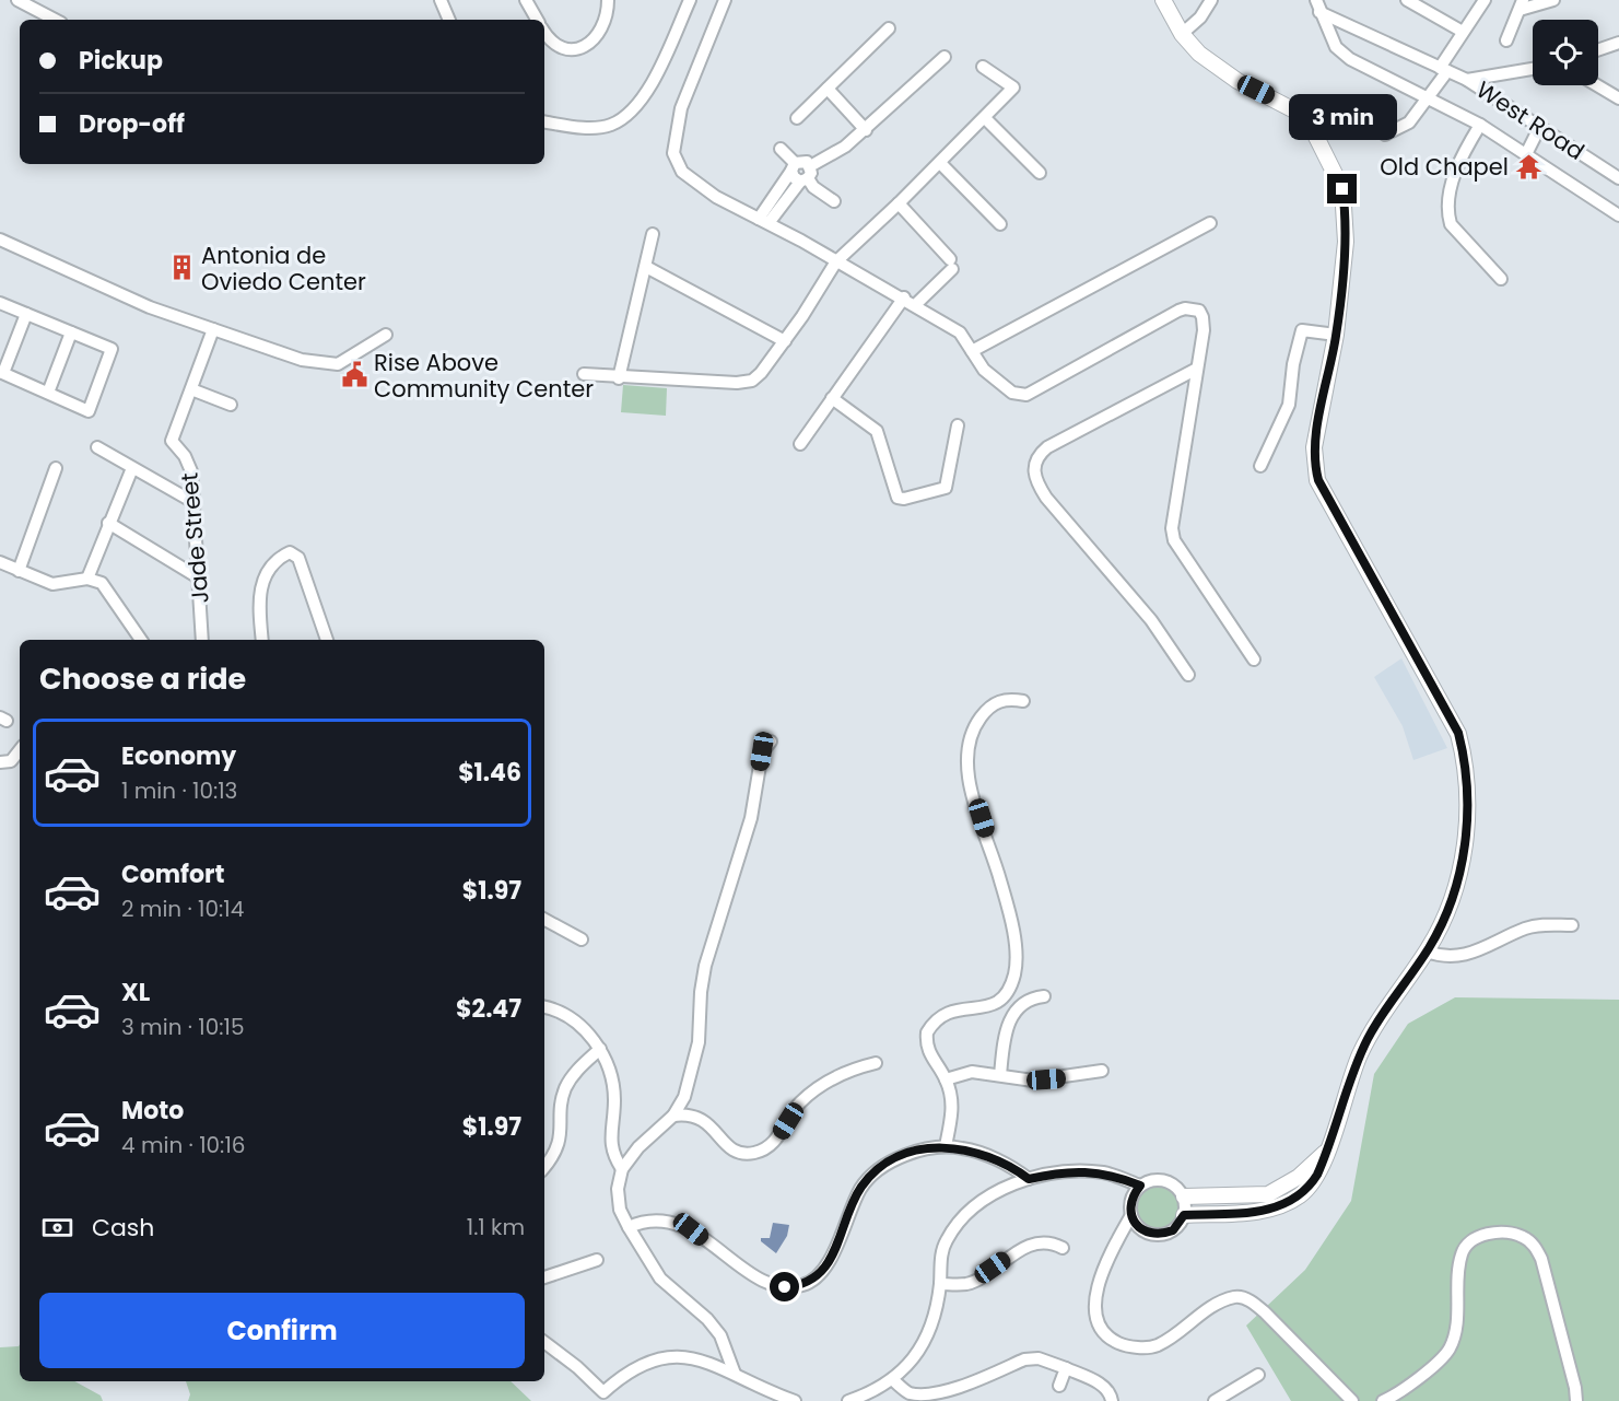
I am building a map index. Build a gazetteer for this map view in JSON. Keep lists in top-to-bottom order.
{
  "streets": {
    "street": ["West Road", "Jade Street"]
  },
  "places": {
    "temple": ["Old Chapel"],
    "building": ["Antonia de Oviedo Center"],
    "public building": ["Rise Above Community Center"]
  },
  "page": {
    "banner": ["Pickup", "Drop-off"],
    "bubble": "3 min",
    "heading": "Choose a ride",
    "list": [
      {
        "name": "Economy",
        "note": "1 min · 10:13",
        "value": "$1.46"
      },
      {
        "name": "Comfort",
        "note": "2 min · 10:14",
        "value": "$1.97"
      },
      {
        "name": "XL",
        "note": "3 min · 10:15",
        "value": "$2.47"
      },
      {
        "name": "Moto",
        "note": "4 min · 10:16",
        "value": "$1.97"
      }
    ],
    "pay": ["Cash", "1.1 km"],
    "buttons": "Confirm"
  }
}
